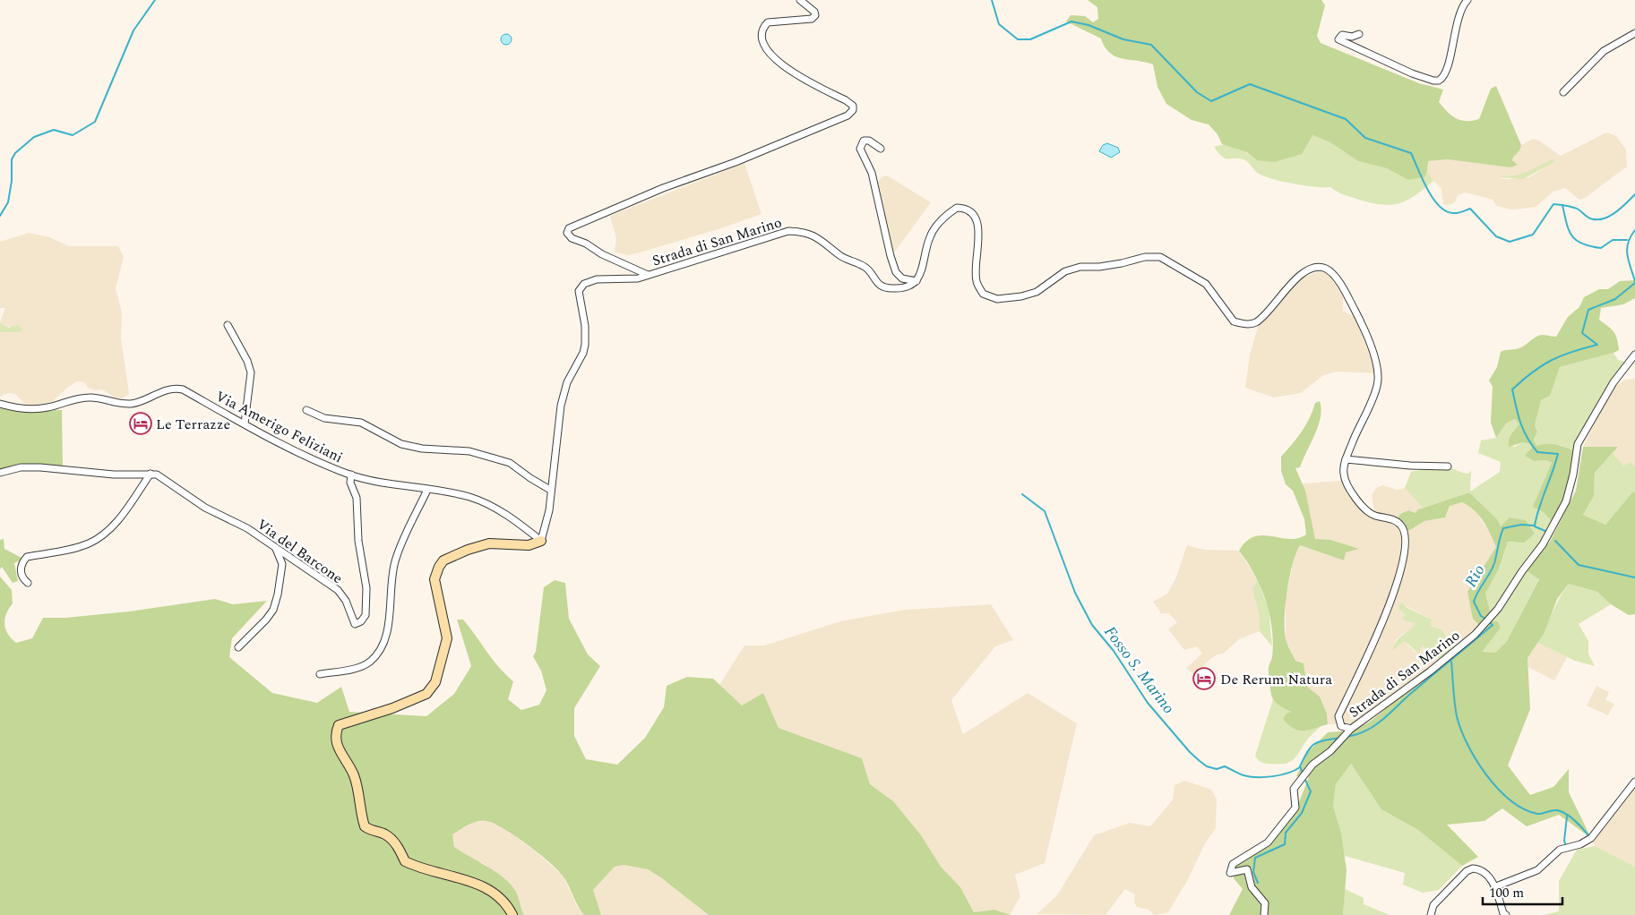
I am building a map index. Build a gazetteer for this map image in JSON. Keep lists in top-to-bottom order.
{
  "streets": {
    "street": ["Strada di San Marino", "Via Amerigo Feliziani", "Via del Barcone"]
  },
  "crossings": [
    ["Strada di San Marino", "Via Amerigo Feliziani"],
    ["Via Amerigo Feliziani", "Via del Barcone"]
  ],
  "water": ["Rio", "Fosso S. Marino"],
  "places": {
    "hotel": ["Le Terrazze", "De Rerum Natura"]
  },
  "scale_bar": "100 m"
}
